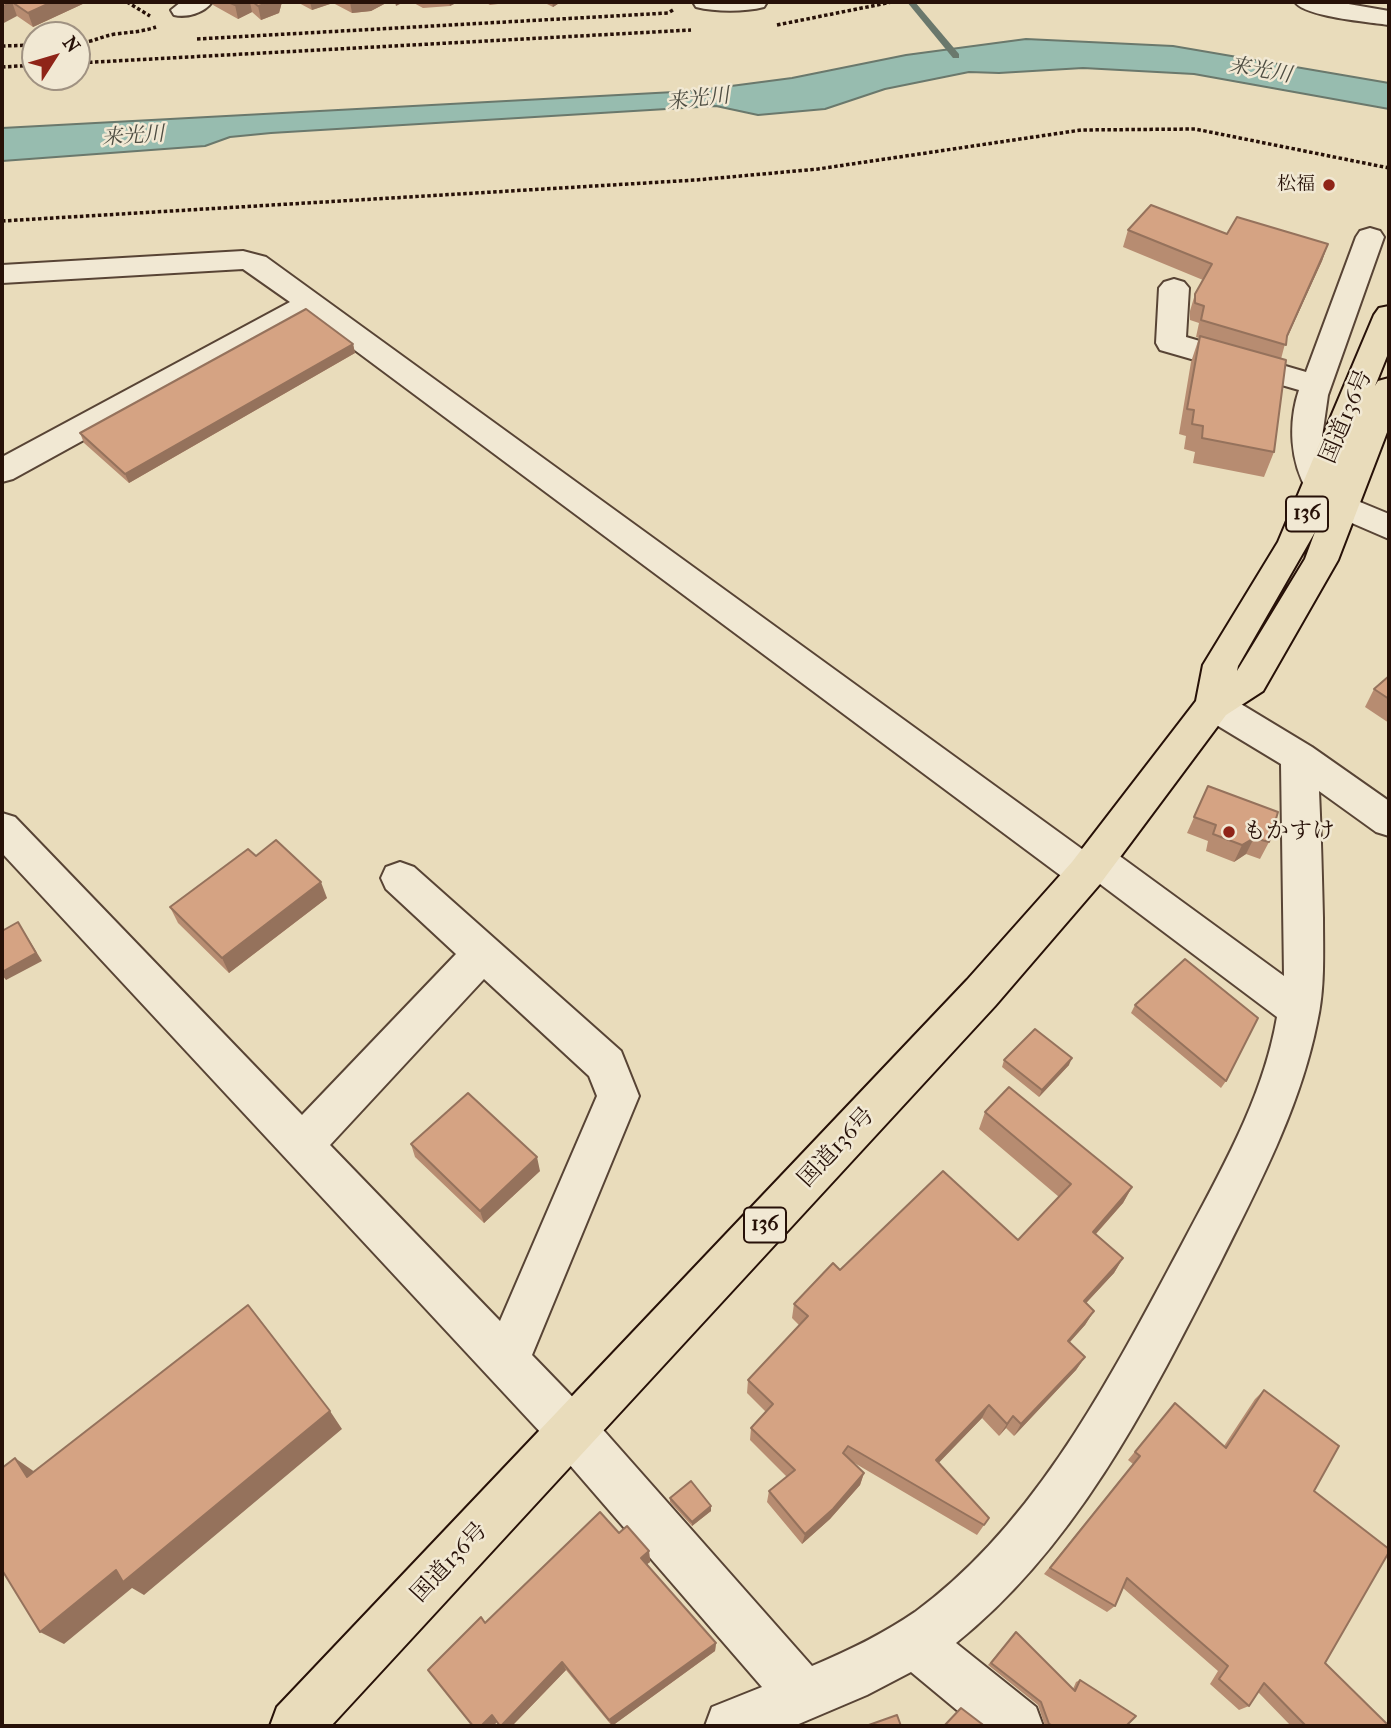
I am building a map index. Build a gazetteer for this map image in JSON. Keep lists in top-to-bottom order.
{
  "streets": {
    "highway": ["国道136号", "136"]
  },
  "water": ["来光川"],
  "places": ["松福", "もかすけ"],
  "north": "top right"
}
